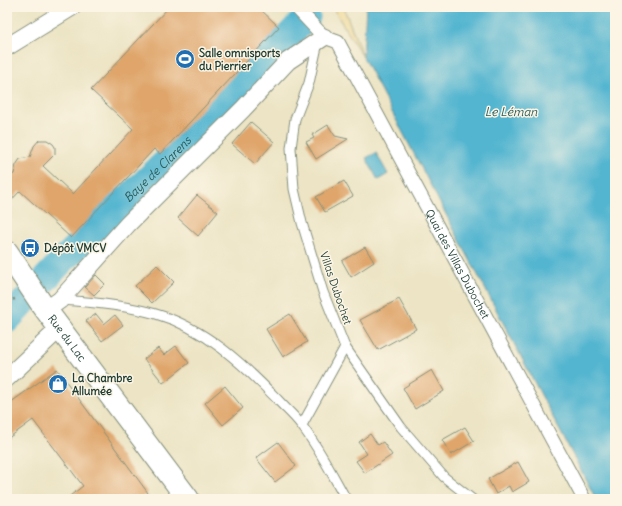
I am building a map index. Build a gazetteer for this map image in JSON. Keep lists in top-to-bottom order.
{
  "streets": {
    "main road": ["Rue du Lac"],
    "street": ["Quai des Villas Dubochet"],
    "lane": ["Villas Dubochet"]
  },
  "crossings": [
    ["Quai des Villas Dubochet", "Villas Dubochet"]
  ],
  "water": ["Le Léman", "Baye de Clarens"],
  "places": {
    "sports": ["Salle omnisports du Pierrier"],
    "bus stop": ["Dépôt VMCV"],
    "shop": ["La Chambre Allumée"]
  }
}
